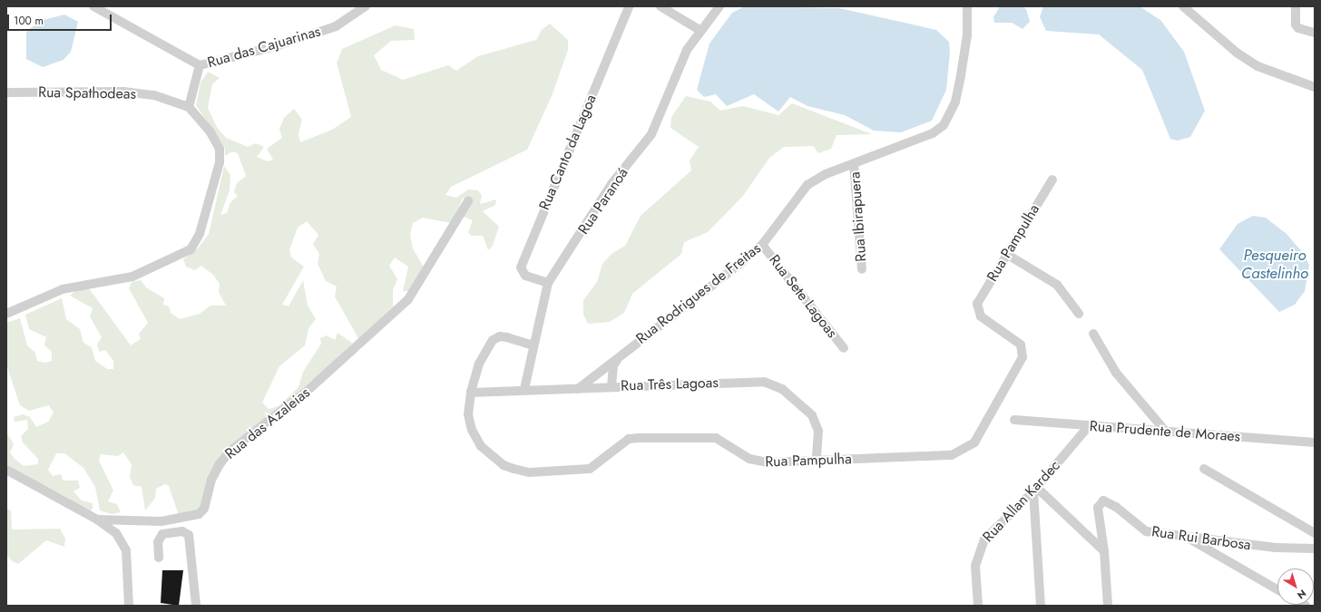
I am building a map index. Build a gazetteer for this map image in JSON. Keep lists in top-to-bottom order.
{
  "streets": {
    "street": [
      "Rua das Cajuarinas",
      "Rua Spathodeas",
      "Rua Canto da Lagoa",
      "Rua Paranoá",
      "Rua Ibirapuera",
      "Rua Pampulha",
      "Rua Rodrigues de Freitas",
      "Rua Sete Lagoas",
      "Rua Três Lagoas",
      "Rua das Azaleias",
      "Rua Prudente de Moraes",
      "Rua Allan Kardec",
      "Rua Rui Barbosa"
    ]
  },
  "crossings": [
    ["Rua das Cajuarinas", "Rua Spathodeas"],
    ["Rua Canto da Lagoa", "Rua Paranoá"],
    ["Rua Paranoá", "Rua Pampulha"],
    ["Rua Paranoá", "Rua Três Lagoas"],
    ["Rua Ibirapuera", "Rua Rodrigues de Freitas"],
    ["Rua Pampulha", "Rua Três Lagoas"],
    ["Rua Rodrigues de Freitas", "Rua Sete Lagoas"],
    ["Rua Rodrigues de Freitas", "Rua Três Lagoas"],
    ["Rua Prudente de Moraes", "Rua Allan Kardec"]
  ],
  "water": ["Pesqueiro Castelinho"],
  "scale_bar": "100 m",
  "north": "bottom right"
}
